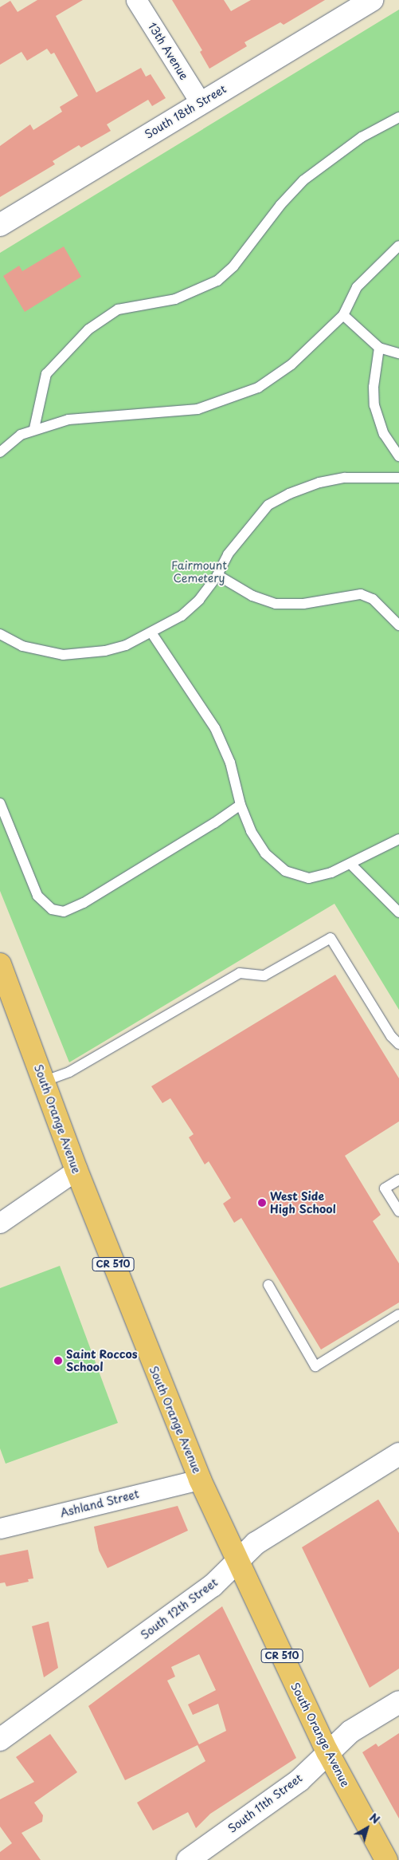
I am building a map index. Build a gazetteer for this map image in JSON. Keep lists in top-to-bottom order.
{
  "streets": {
    "main road": ["South Orange Avenue", "CR 510"],
    "street": [
      "13th Avenue",
      "South 18th Street",
      "Ashland Street",
      "South 12th Street",
      "South 11th Street"
    ]
  },
  "crossings": [
    ["13th Avenue", "South 18th Street"],
    ["South Orange Avenue", "Ashland Street"],
    ["South Orange Avenue", "South 12th Street"],
    ["South Orange Avenue", "South 11th Street"]
  ],
  "parks": ["Fairmount Cemetery"],
  "places": ["West Side High School", "Saint Roccos School"],
  "north": "top right"
}
